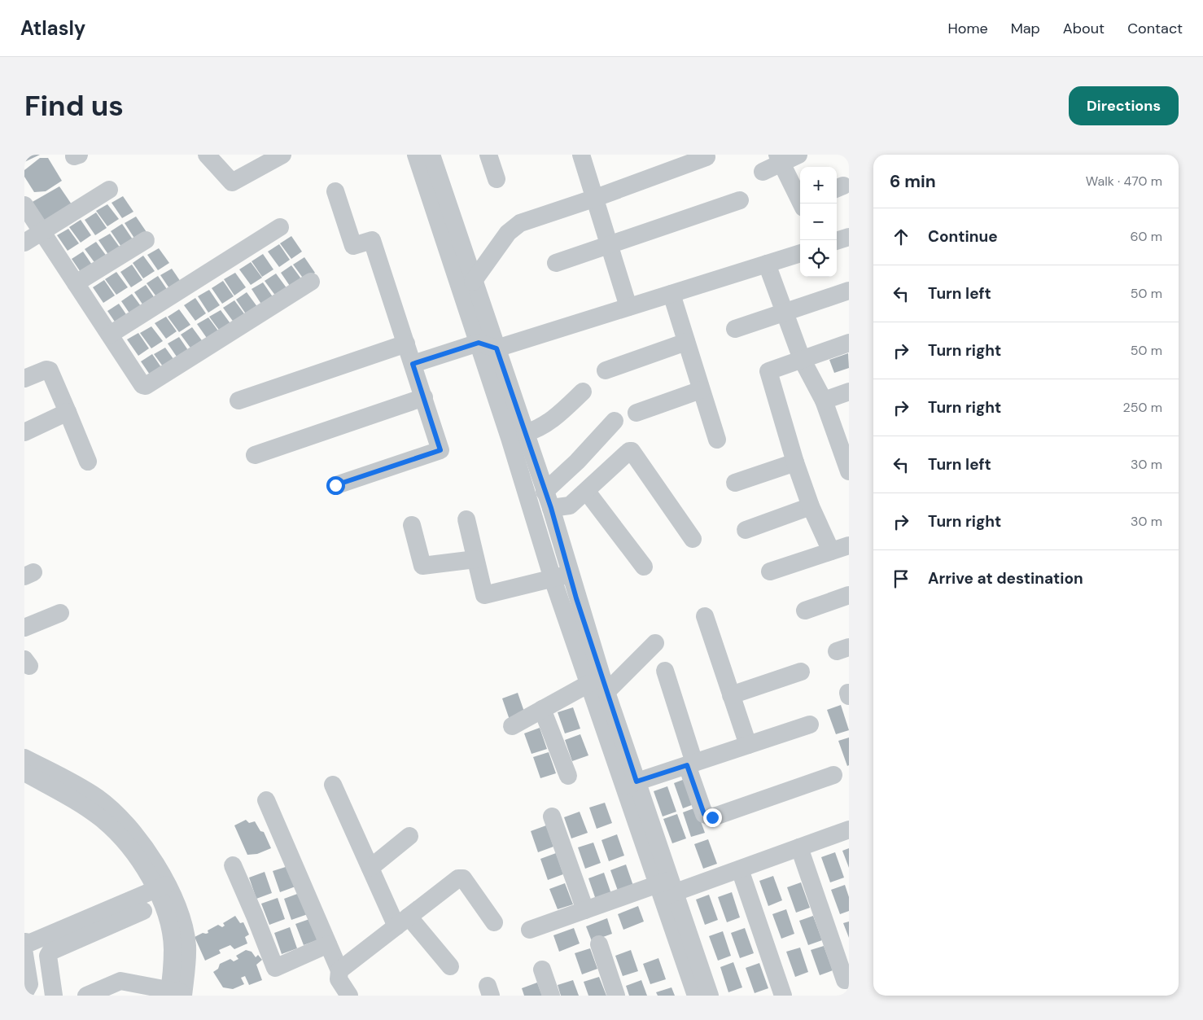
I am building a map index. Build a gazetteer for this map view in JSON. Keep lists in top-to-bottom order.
{
  "page": {
    "header": "Atlasly",
    "nav": [
      "Home",
      "Map",
      "About",
      "Contact"
    ],
    "buttons": "Directions",
    "title": "Find us",
    "heading": ["6 min", "Walk · 470 m"],
    "map_buttons": ["+", "−"],
    "list": [
      ["Continue", "60 m"],
      ["Turn left", "50 m"],
      ["Turn right", "50 m"],
      ["Turn right", "250 m"],
      ["Turn left", "30 m"],
      ["Turn right", "30 m"],
      "Arrive at destination"
    ]
  }
}
